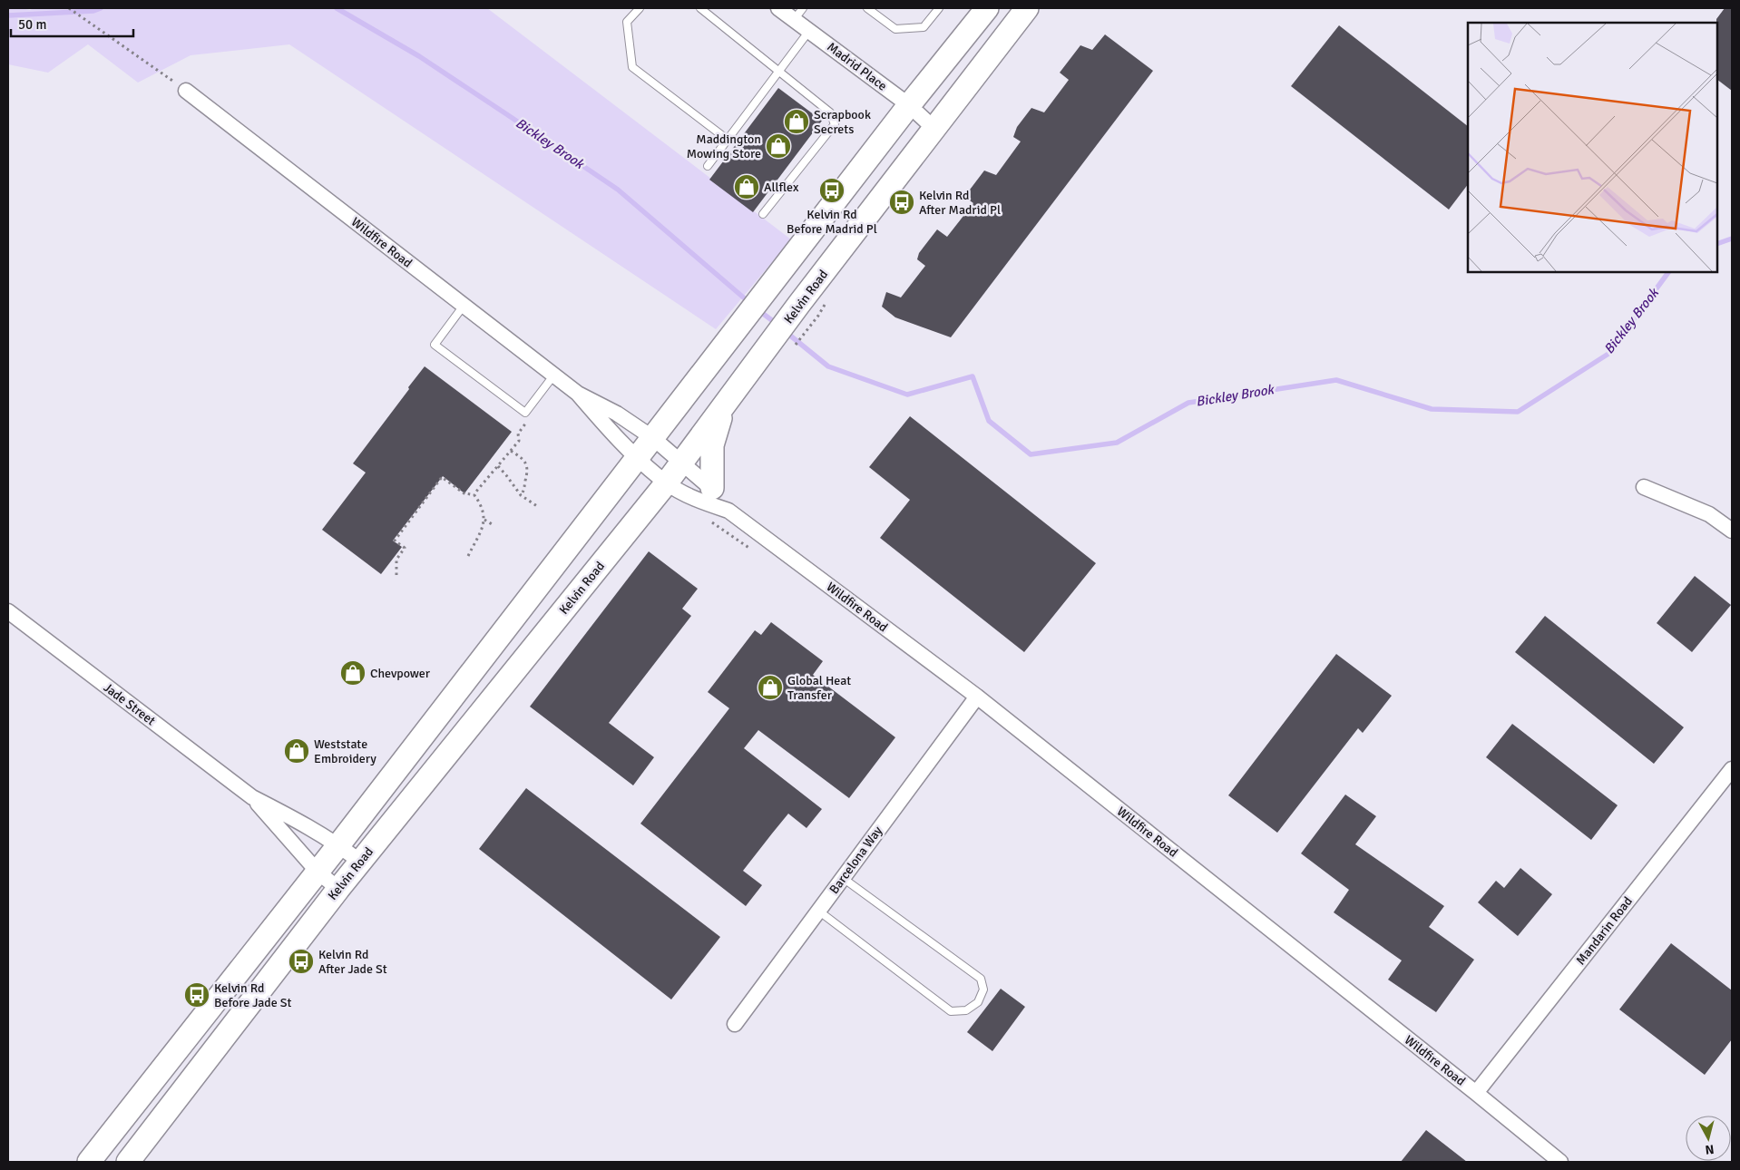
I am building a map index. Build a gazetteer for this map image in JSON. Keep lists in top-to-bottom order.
{
  "streets": {
    "main road": ["Kelvin Road"],
    "street": [
      "Madrid Place",
      "Wildfire Road",
      "Jade Street",
      "Barcelona Way",
      "Mandarin Road"
    ]
  },
  "crossings": [
    ["Madrid Place", "Kelvin Road"],
    ["Wildfire Road", "Kelvin Road"],
    ["Wildfire Road", "Barcelona Way"],
    ["Wildfire Road", "Mandarin Road"],
    ["Kelvin Road", "Jade Street"]
  ],
  "water": ["Bickley Brook"],
  "places": {
    "shop": [
      "Scrapbook Secrets",
      "Maddington Mowing Store",
      "Allflex",
      "Chevpower",
      "Global Heat Transfer",
      "Weststate Embroidery"
    ],
    "bus stop": [
      "Kelvin Rd Before Madrid Pl",
      "Kelvin Rd After Madrid Pl",
      "Kelvin Rd After Jade St",
      "Kelvin Rd Before Jade St"
    ]
  },
  "scale_bar": "50 m",
  "north": "bottom"
}
